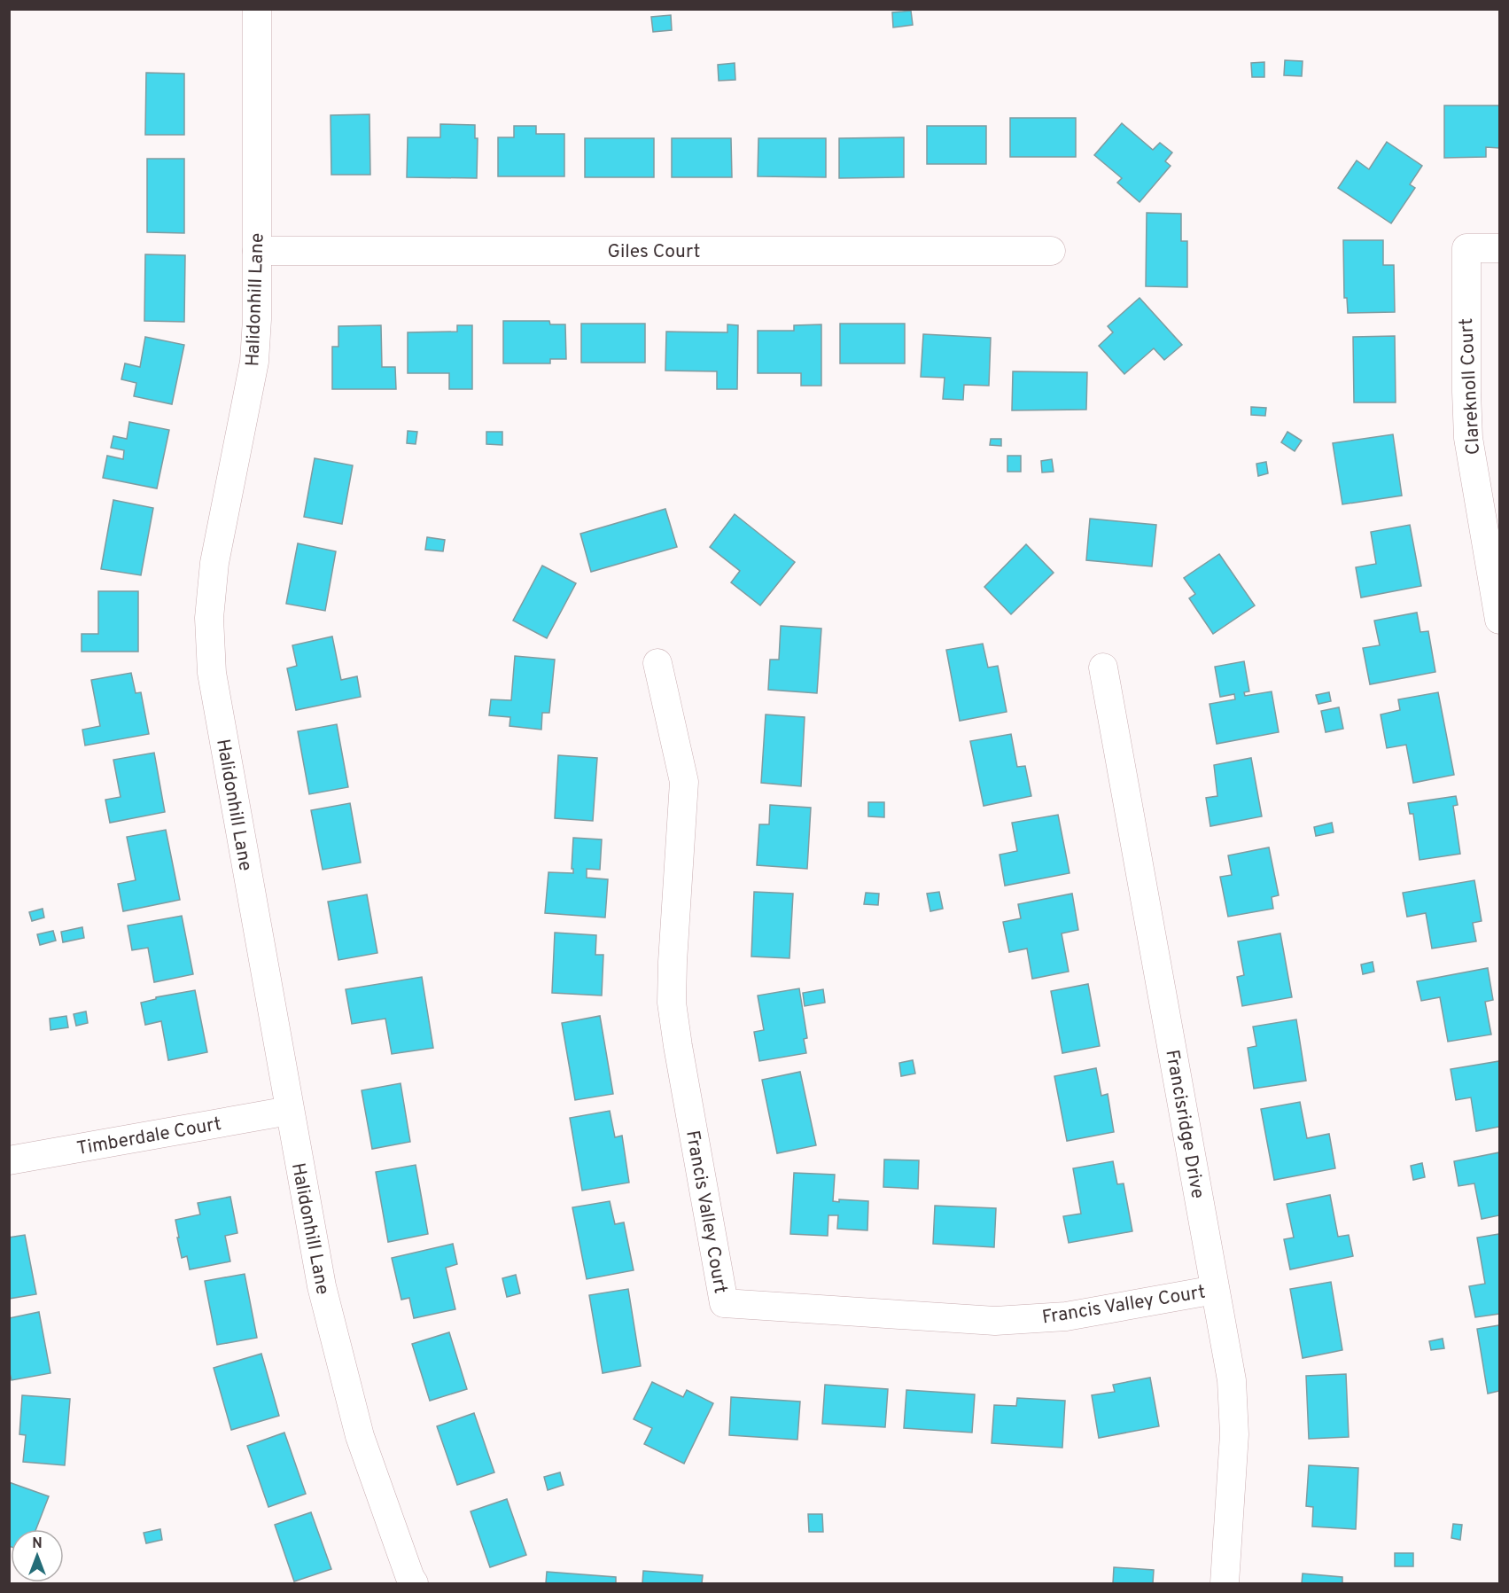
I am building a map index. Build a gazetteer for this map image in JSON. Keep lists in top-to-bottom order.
{
  "streets": {
    "street": [
      "Giles Court",
      "Halidonhill Lane",
      "Clareknoll Court",
      "Francisridge Drive",
      "Timberdale Court",
      "Francis Valley Court"
    ]
  },
  "crossings": [
    ["Giles Court", "Halidonhill Lane"],
    ["Halidonhill Lane", "Timberdale Court"],
    ["Francisridge Drive", "Francis Valley Court"]
  ],
  "north": "top"
}
